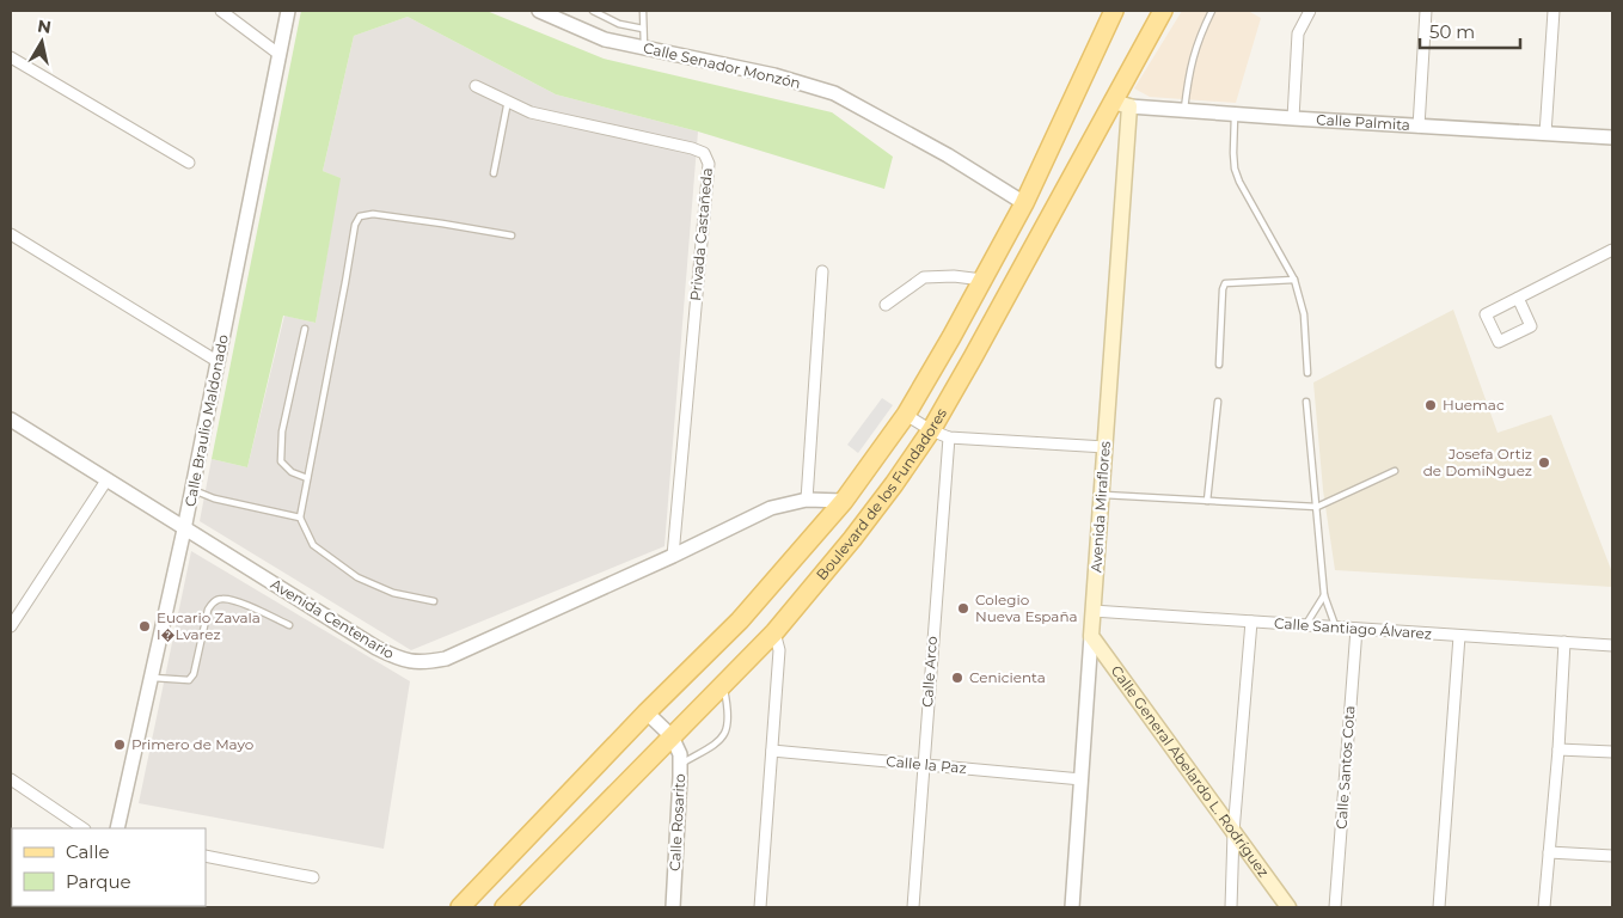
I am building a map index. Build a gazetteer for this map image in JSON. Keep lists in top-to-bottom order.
{
  "streets": {
    "main road": ["Boulevard de los Fundadores", "Avenida Miraflores", "Calle General Abelardo L. Rodríguez"],
    "street": [
      "Calle Senador Monzón",
      "Calle Palmita",
      "Privada Castañeda",
      "Calle Braulio Maldonado",
      "Avenida Centenario",
      "Calle Santiago Álvarez",
      "Calle Arco",
      "Calle la Paz",
      "Calle Santos Cota",
      "Calle Rosarito"
    ]
  },
  "crossings": [
    ["Calle Senador Monzón", "Boulevard de los Fundadores"],
    ["Calle Palmita", "Boulevard de los Fundadores"],
    ["Calle Palmita", "Avenida Miraflores"],
    ["Privada Castañeda", "Avenida Centenario"],
    ["Calle Braulio Maldonado", "Avenida Centenario"],
    ["Boulevard de los Fundadores", "Avenida Miraflores"],
    ["Boulevard de los Fundadores", "Avenida Centenario"],
    ["Boulevard de los Fundadores", "Calle Rosarito"],
    ["Avenida Miraflores", "Calle Santiago Álvarez"],
    ["Avenida Miraflores", "Calle la Paz"],
    ["Avenida Miraflores", "Calle General Abelardo L. Rodríguez"],
    ["Calle Santiago Álvarez", "Calle Santos Cota"],
    ["Calle Arco", "Calle la Paz"]
  ],
  "places": [
    "Huemac",
    "Josefa Ortiz de DomiNguez",
    "Colegio Nueva España",
    "Eucario Zavala I�Lvarez",
    "Cenicienta",
    "Primero de Mayo"
  ],
  "legend": ["Calle", "Parque"],
  "scale_bar": "50 m",
  "north": "top"
}
